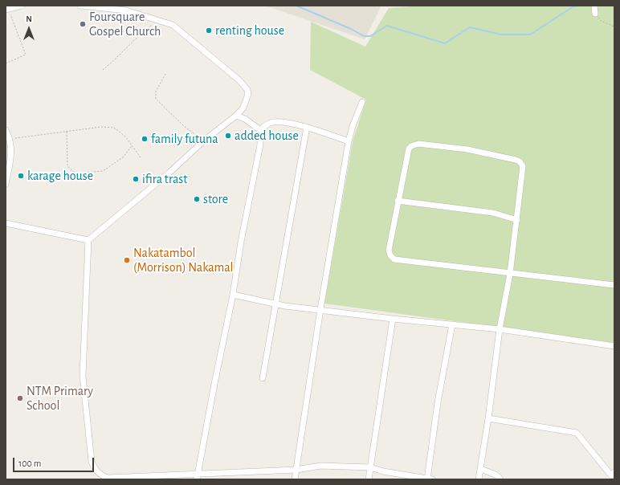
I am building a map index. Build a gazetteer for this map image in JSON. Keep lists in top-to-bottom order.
{
  "places": [
    "Foursquare Gospel Church",
    "renting house",
    "added house",
    "family futuna",
    "karage house",
    "ifira trast",
    "store",
    "Nakatambol (Morrison) Nakamal",
    "NTM Primary School"
  ],
  "scale_bar": "100 m",
  "north": "top"
}
